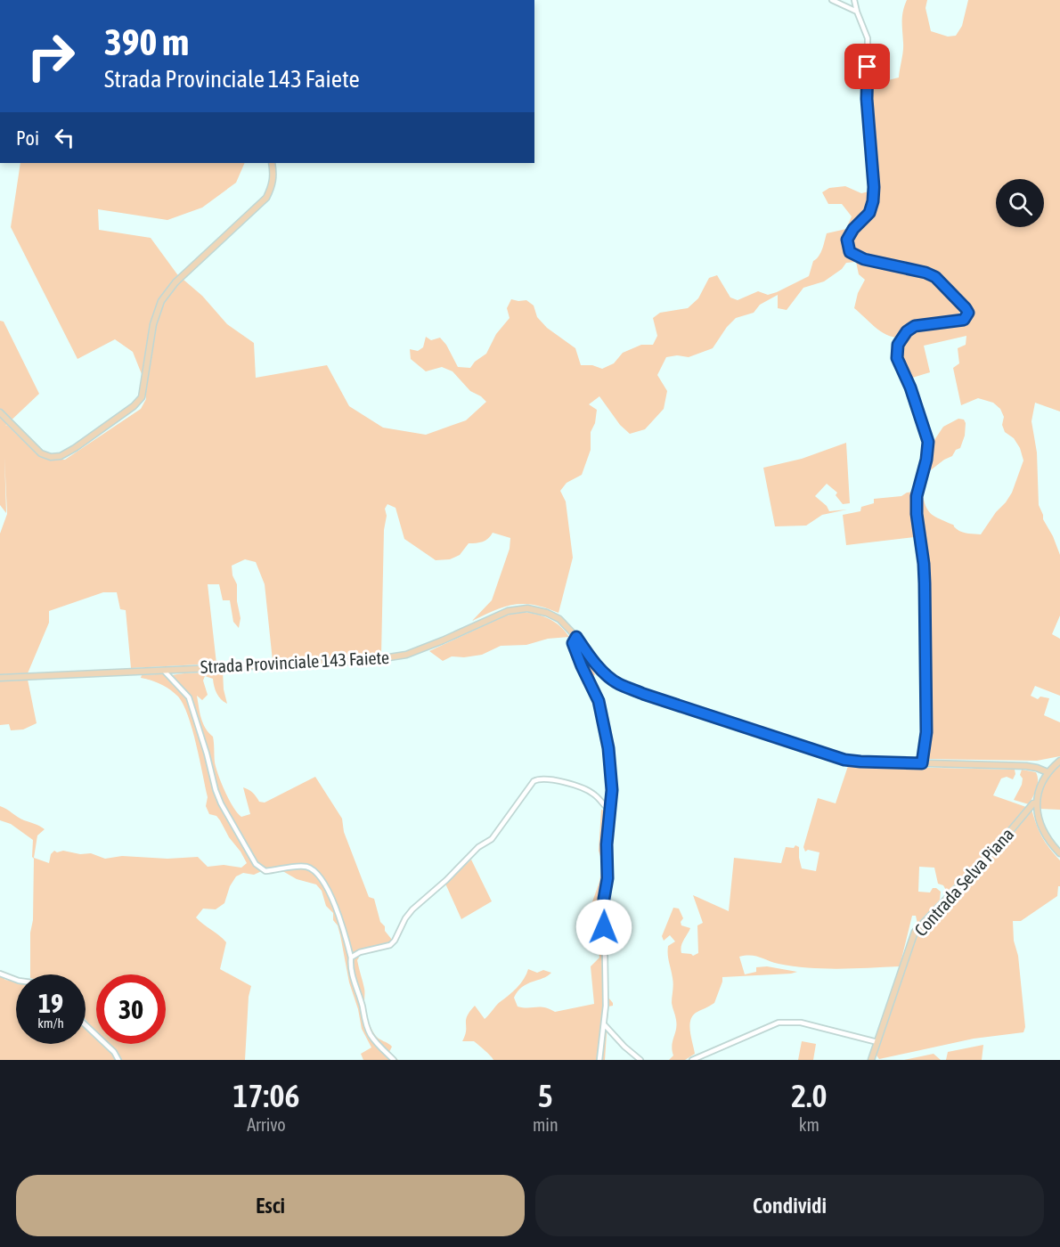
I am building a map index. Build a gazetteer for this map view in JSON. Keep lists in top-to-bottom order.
{
  "streets": {
    "main road": ["Strada Provinciale 143 Faiete", "Contrada Selva Piana"]
  },
  "page": {
    "turn": ["390 m", "Strada Provinciale 143 Faiete"],
    "then": "Poi",
    "speed": "19 km/h",
    "limit": "30",
    "eta": [
      "17:06",
      "Arrivo",
      "5",
      "min",
      "2.0",
      "km"
    ],
    "buttons": ["Esci", "Condividi"]
  }
}
